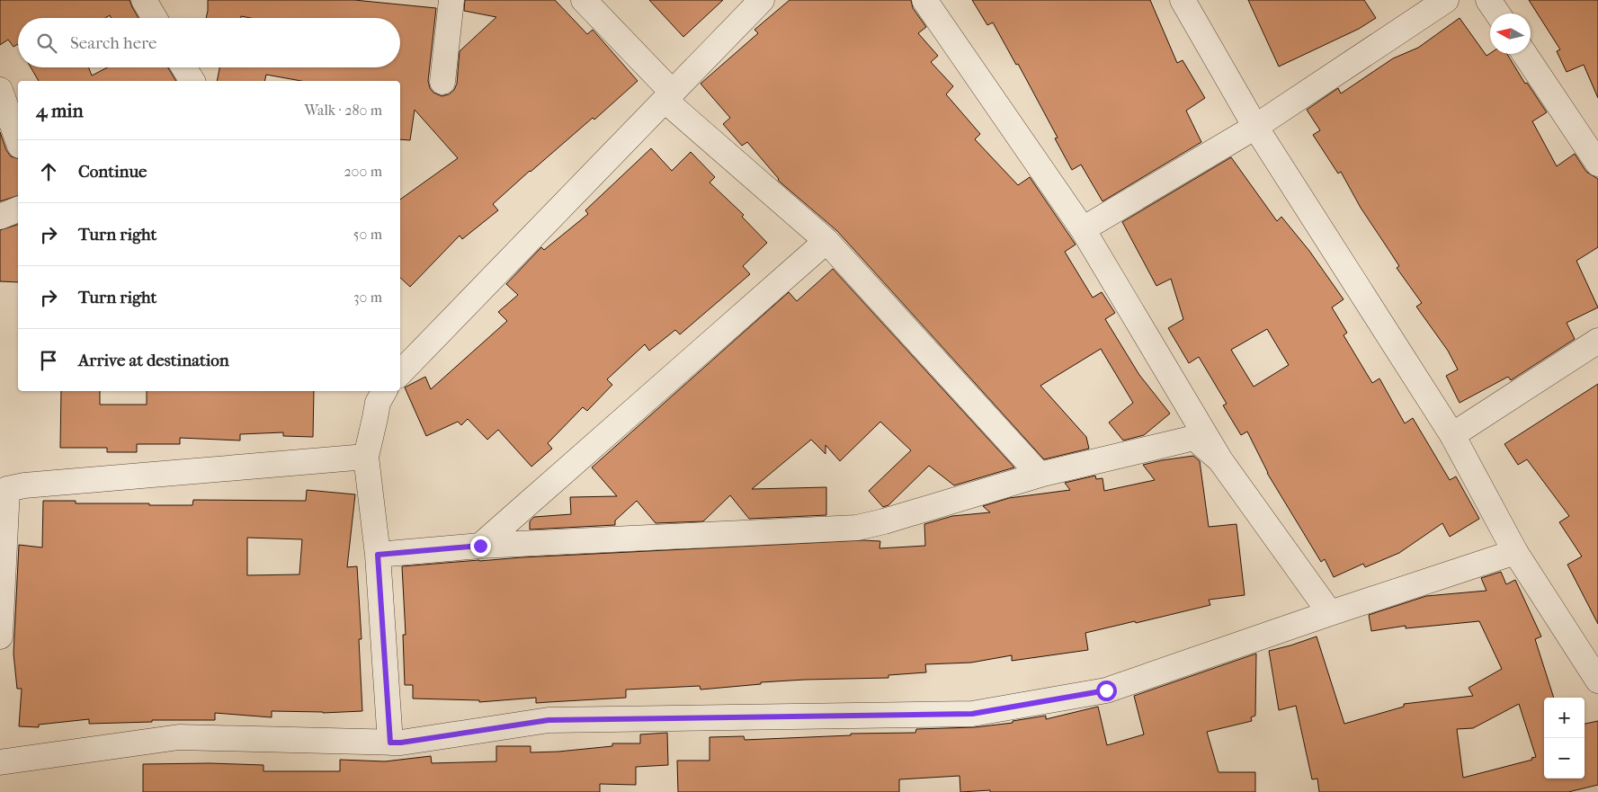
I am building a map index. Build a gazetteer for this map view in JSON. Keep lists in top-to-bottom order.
{
  "north": "left",
  "page": {
    "search": "Search here",
    "heading": ["4 min", "Walk · 280 m"],
    "list": [
      ["Continue", "200 m"],
      ["Turn right", "50 m"],
      ["Turn right", "30 m"],
      "Arrive at destination"
    ],
    "map_buttons": ["+", "−"]
  }
}
